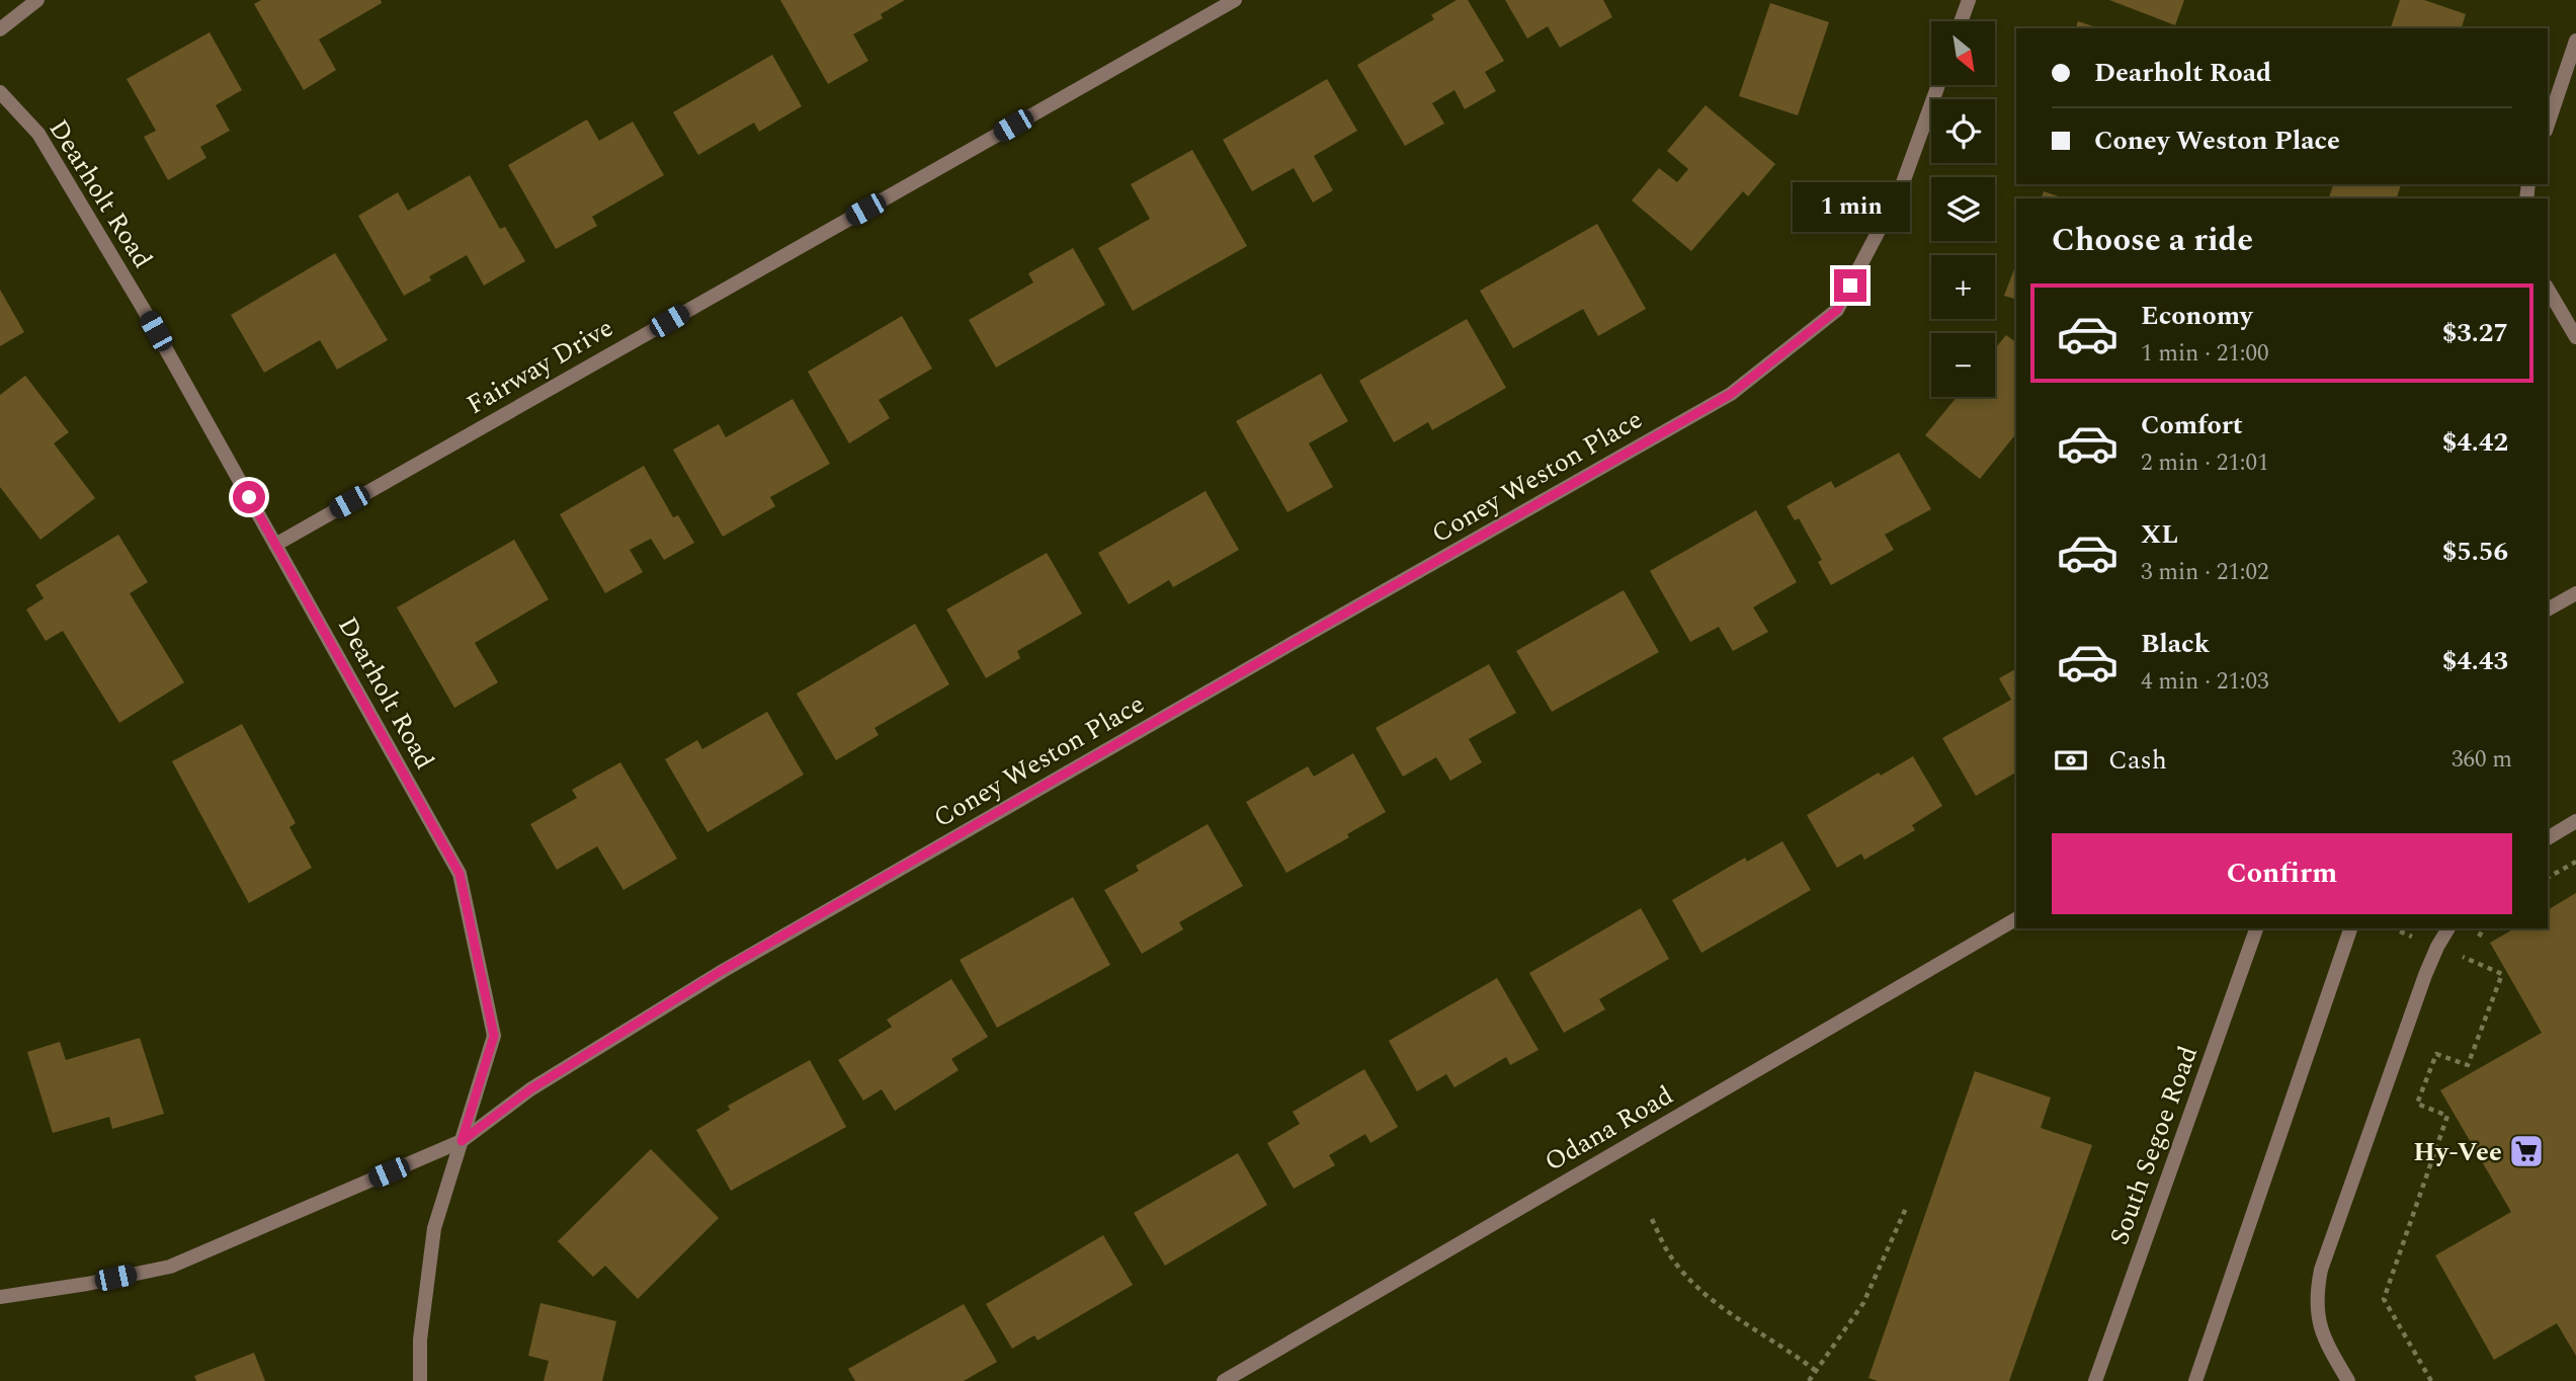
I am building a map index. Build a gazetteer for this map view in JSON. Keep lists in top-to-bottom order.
{
  "streets": {
    "street": [
      "Dearholt Road",
      "Fairway Drive",
      "Coney Weston Place",
      "Odana Road",
      "South Segoe Road"
    ]
  },
  "crossings": [
    ["Dearholt Road", "Fairway Drive"],
    ["Dearholt Road", "Coney Weston Place"]
  ],
  "places": {
    "supermarket": ["Hy-Vee"]
  },
  "north": "bottom right",
  "page": {
    "map_buttons": ["+", "−"],
    "banner": ["Dearholt Road", "Coney Weston Place"],
    "bubble": "1 min",
    "heading": "Choose a ride",
    "list": [
      {
        "name": "Economy",
        "note": "1 min · 21:00",
        "value": "$3.27"
      },
      {
        "name": "Comfort",
        "note": "2 min · 21:01",
        "value": "$4.42"
      },
      {
        "name": "XL",
        "note": "3 min · 21:02",
        "value": "$5.56"
      },
      {
        "name": "Black",
        "note": "4 min · 21:03",
        "value": "$4.43"
      }
    ],
    "pay": ["Cash", "360 m"],
    "buttons": "Confirm"
  }
}
